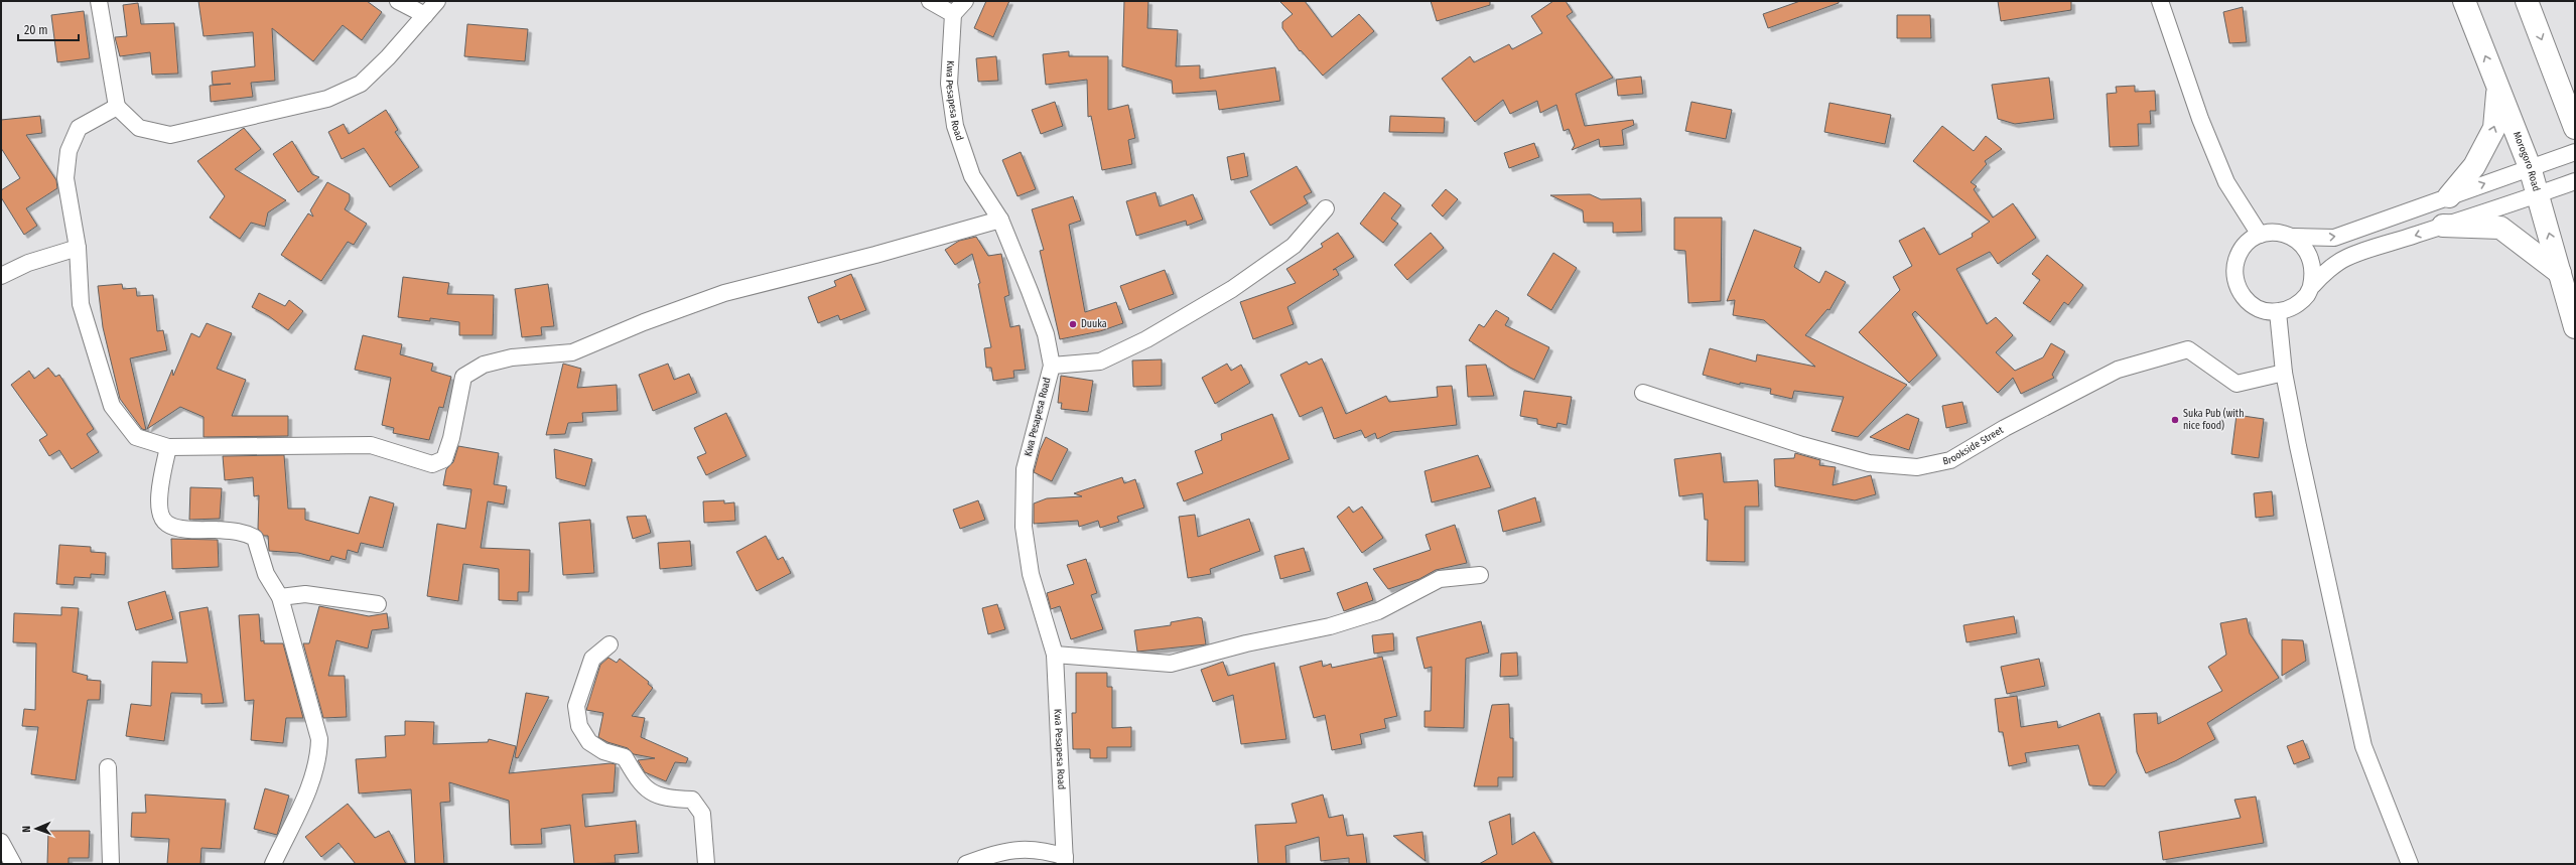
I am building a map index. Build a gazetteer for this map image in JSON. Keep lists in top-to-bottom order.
{
  "streets": {
    "highway": ["Morogoro Road"],
    "street": ["Kwa Pesapesa Road", "Brookside Street"]
  },
  "places": ["Duuka", "Suka Pub (with nice food)"],
  "scale_bar": "20 m",
  "north": "left"
}
